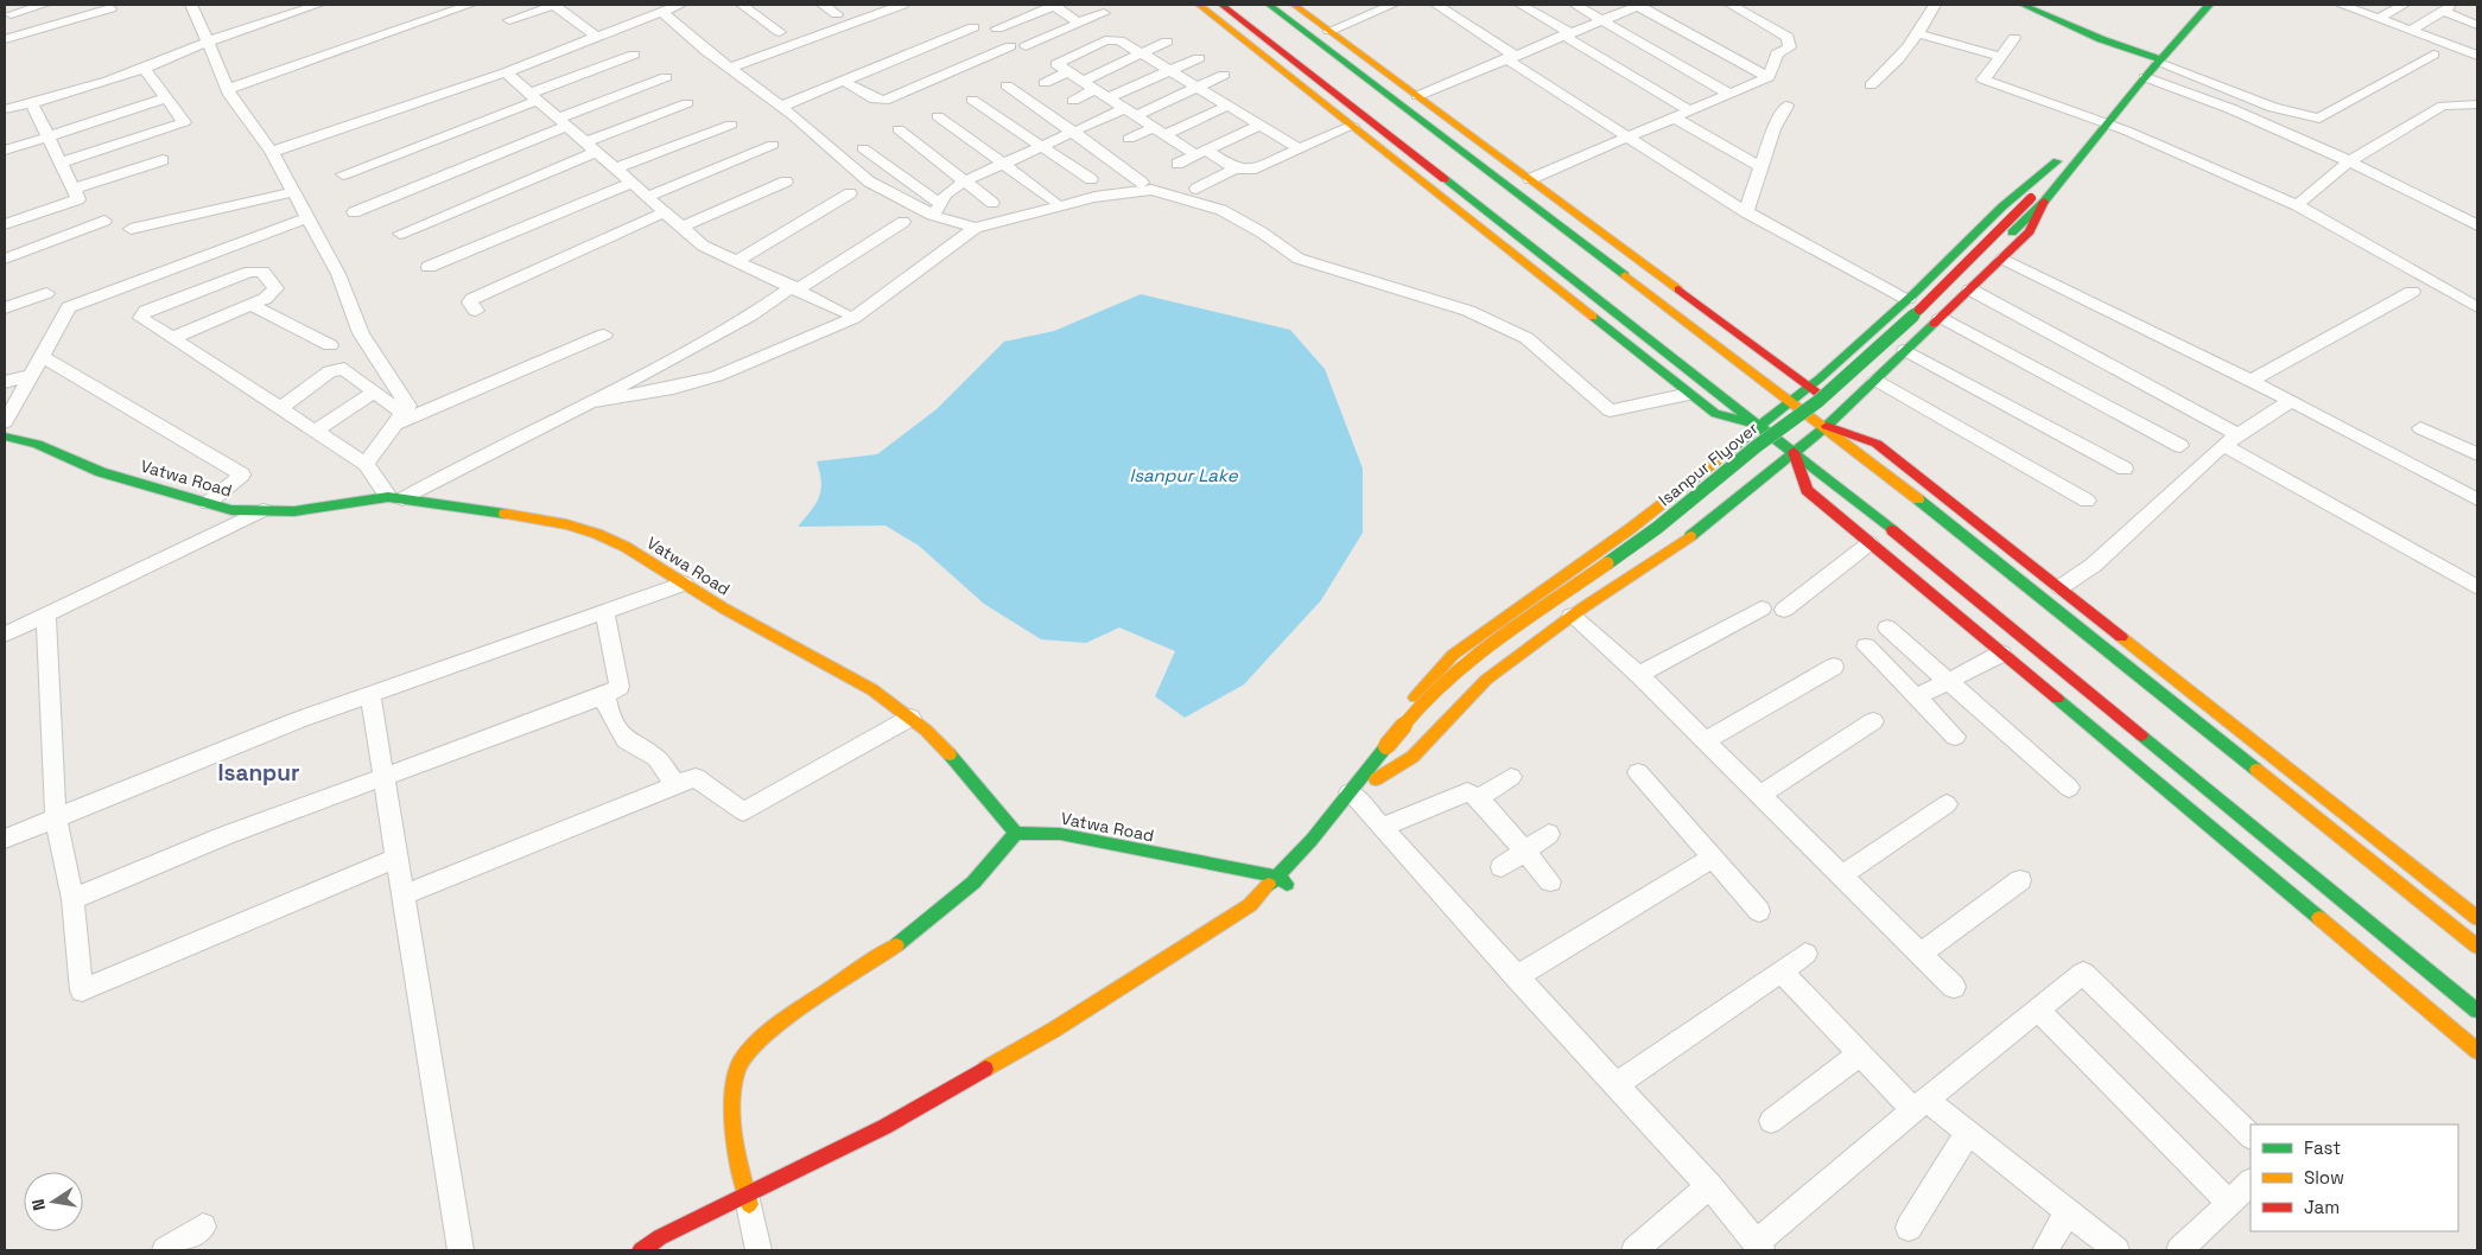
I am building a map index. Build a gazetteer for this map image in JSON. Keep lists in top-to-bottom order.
{
  "streets": {
    "main road": ["Isanpur Flyover", "Vatwa Road"]
  },
  "districts": ["Isanpur"],
  "water": ["Isanpur Lake"],
  "legend": ["Fast", "Slow", "Jam"],
  "north": "left"
}
